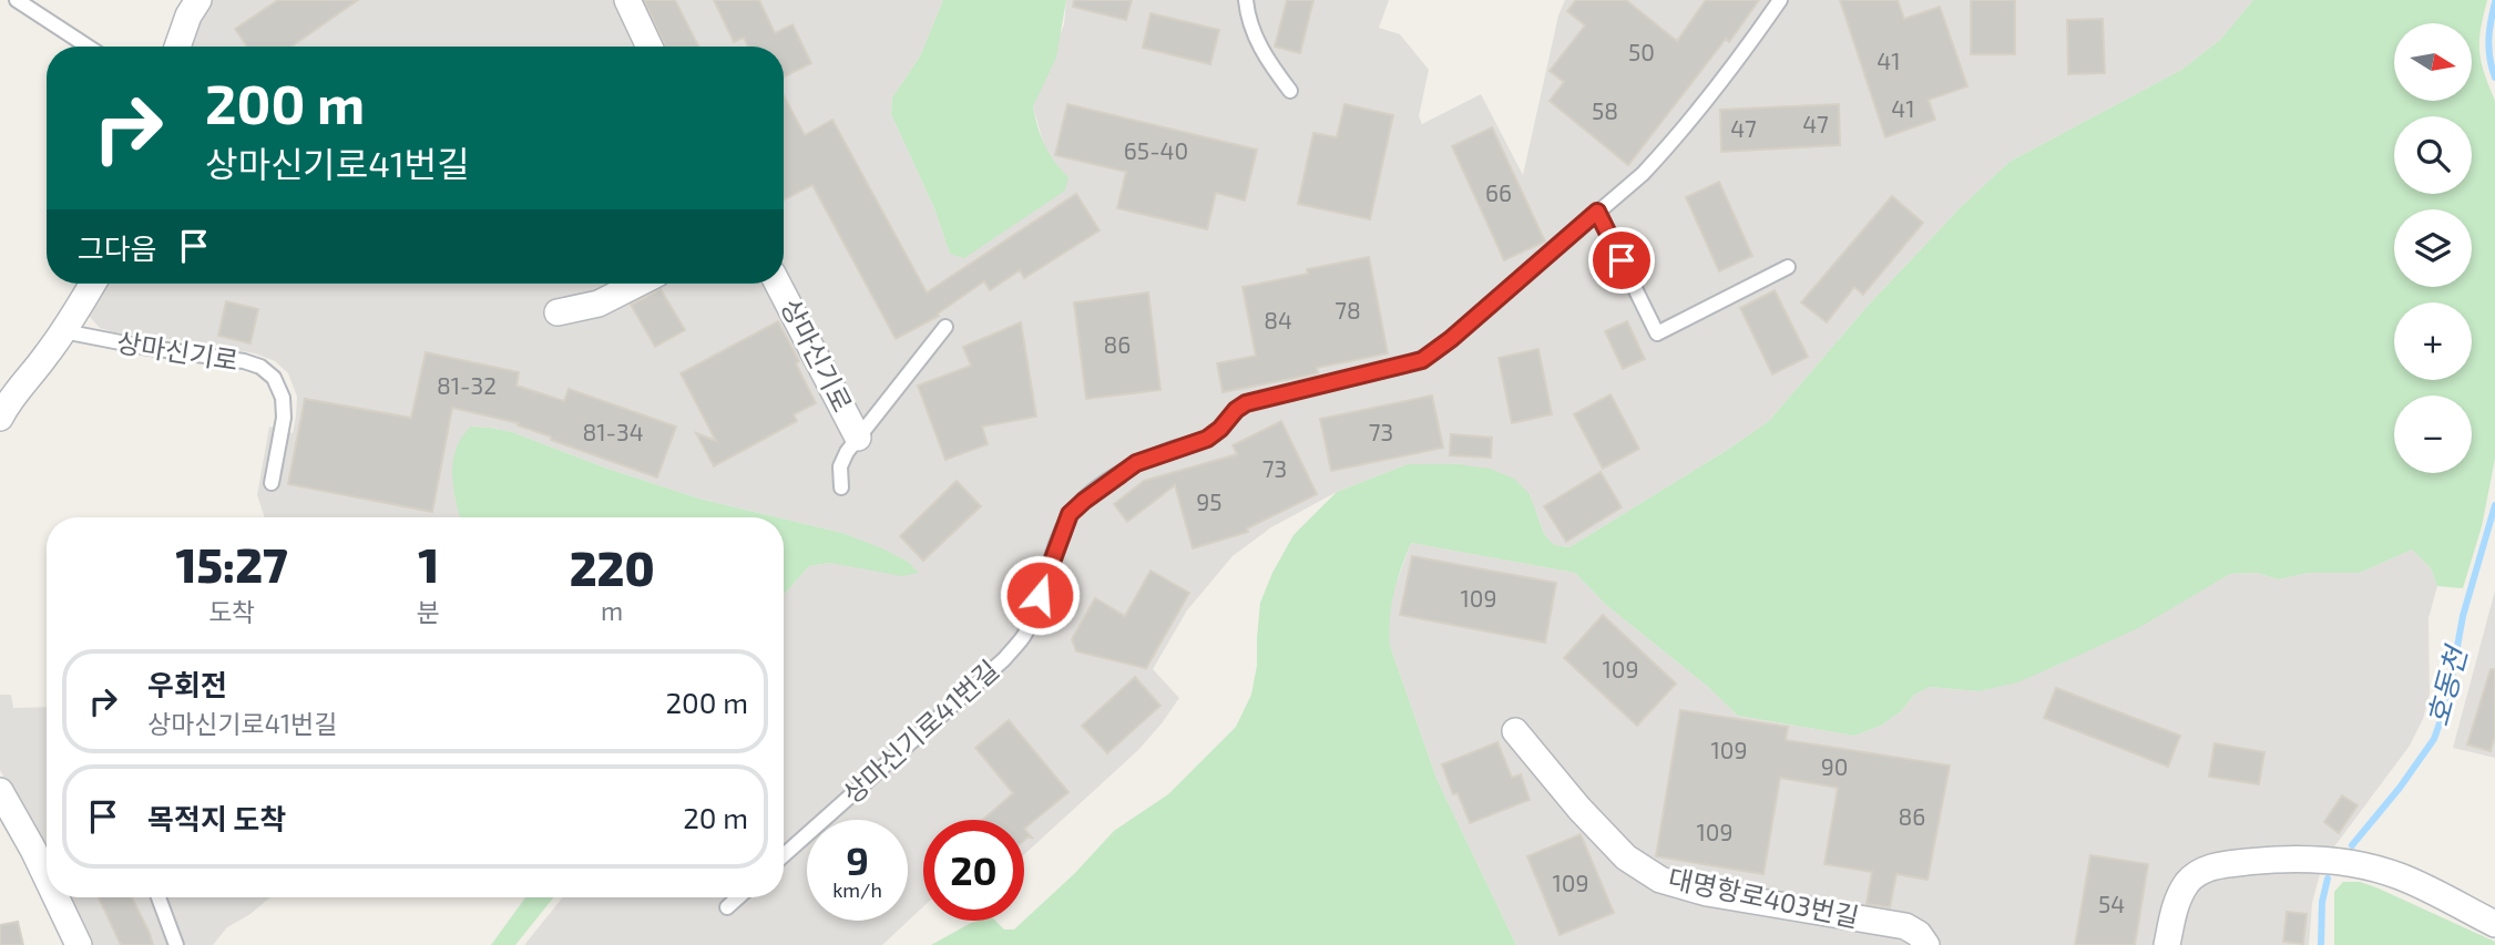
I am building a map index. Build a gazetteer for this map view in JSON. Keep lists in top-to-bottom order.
{
  "streets": {
    "street": ["상마신기로", "대명항로403번길"],
    "lane": ["상마신기로41번길"]
  },
  "water": ["호동천"],
  "house_numbers": [
    "50",
    "41",
    "41",
    "58",
    "47",
    "47",
    "65-40",
    "66",
    "78",
    "84",
    "86",
    "81-32",
    "81-34",
    "73",
    "73",
    "95",
    "109",
    "109",
    "109",
    "90",
    "86",
    "109",
    "109",
    "54"
  ],
  "north": "right",
  "page": {
    "map_buttons": ["+", "−"],
    "turn": ["200 m", "상마신기로41번길"],
    "then": "그다음",
    "eta": [
      "15:27",
      "도착",
      "1",
      "분",
      "220",
      "m"
    ],
    "list": [
      {
        "name": "우회전",
        "note": "상마신기로41번길",
        "value": "200 m"
      },
      {
        "name": "목적지 도착",
        "value": "20 m"
      }
    ],
    "speed": "9 km/h",
    "limit": "20"
  }
}
